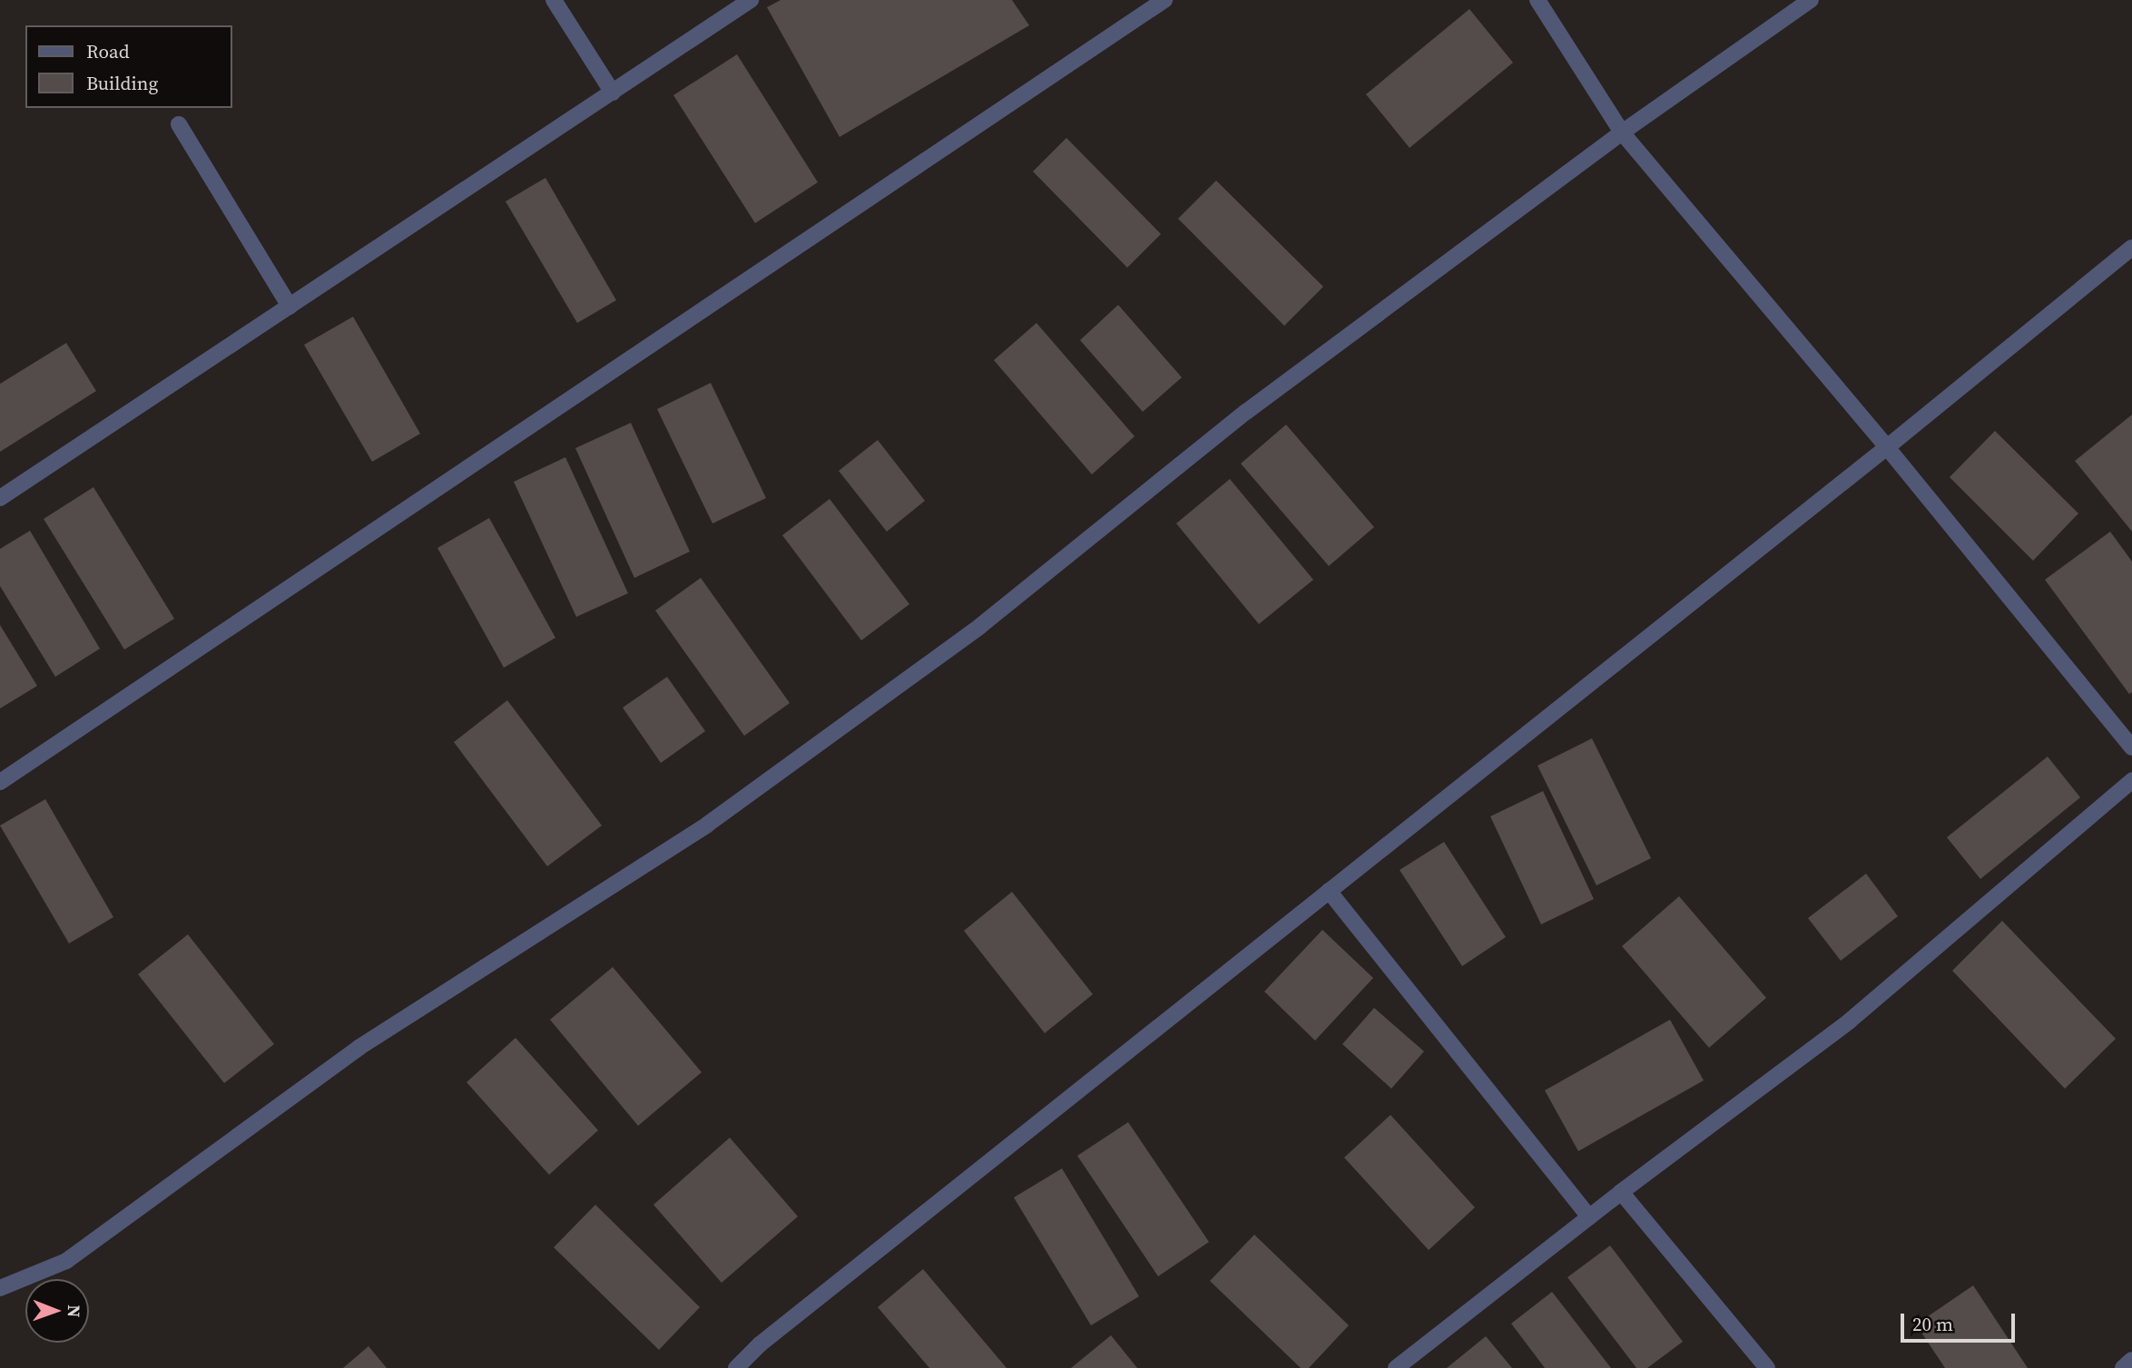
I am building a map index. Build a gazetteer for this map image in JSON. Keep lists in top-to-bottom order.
{
  "legend": ["Road", "Building"],
  "scale_bar": "20 m",
  "north": "right"
}
